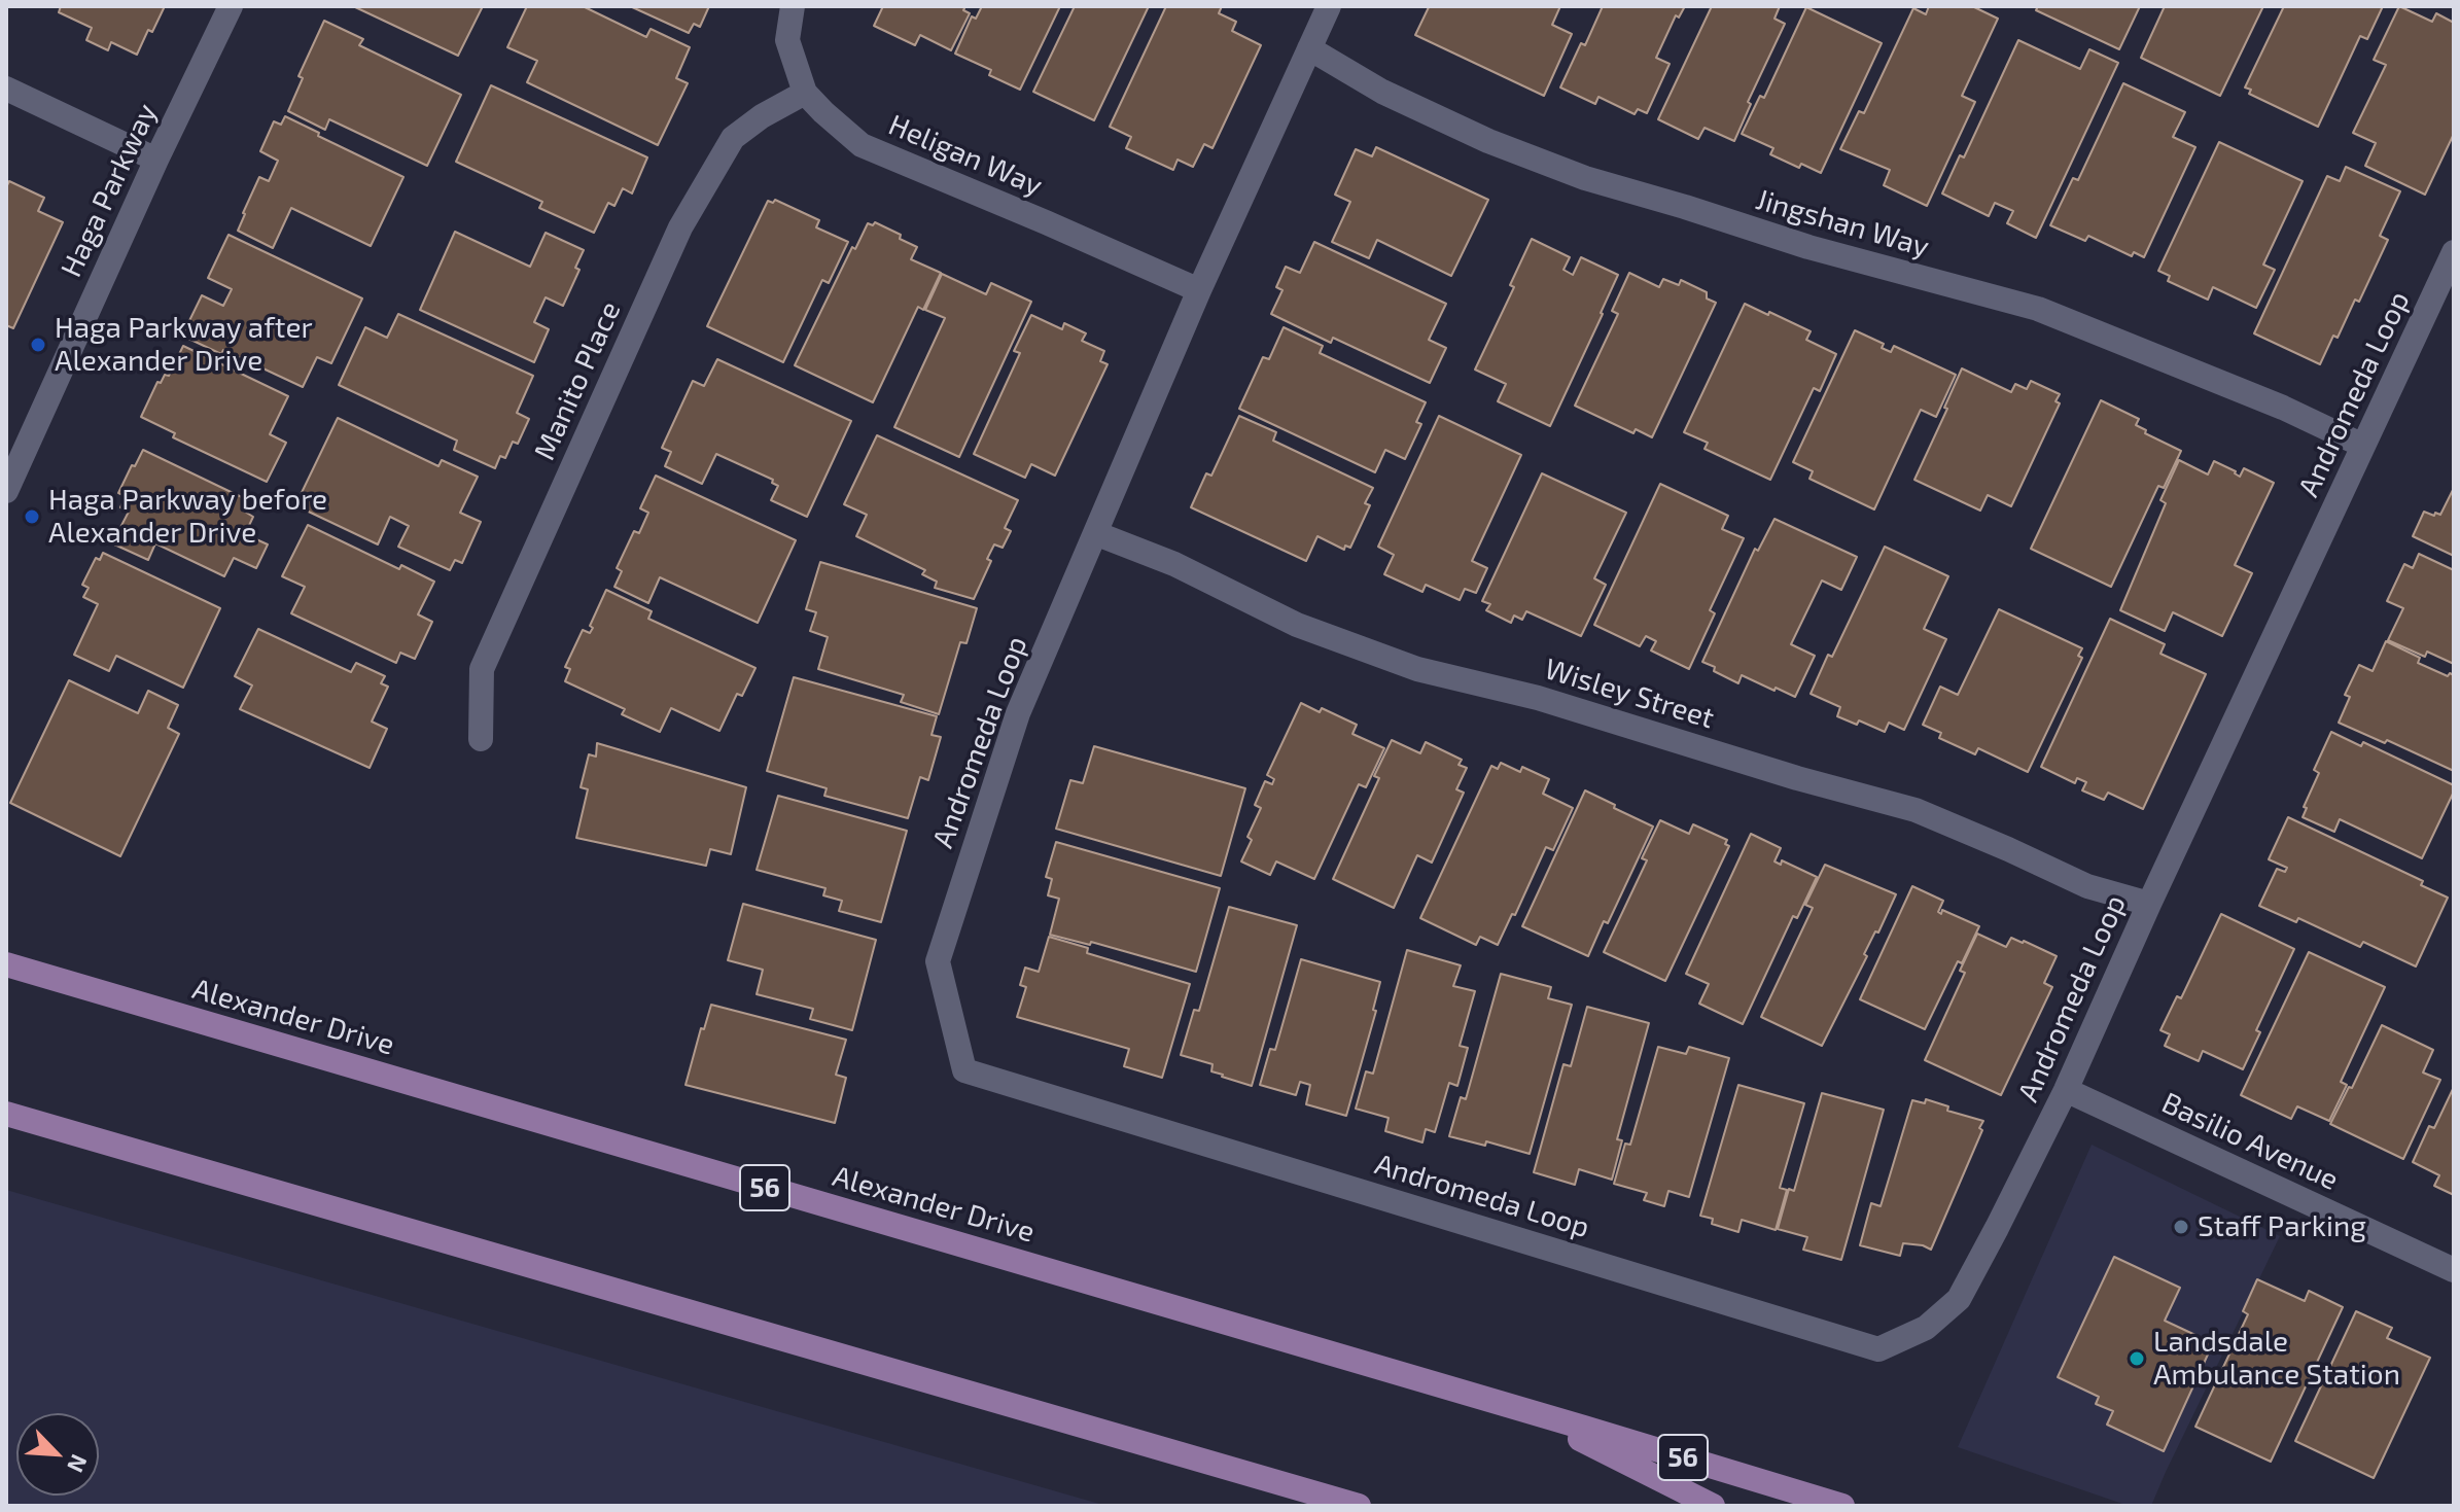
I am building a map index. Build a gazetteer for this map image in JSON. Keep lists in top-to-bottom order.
{
  "streets": {
    "main road": ["Alexander Drive", "56"],
    "street": [
      "Heligan Way",
      "Haga Parkway",
      "Jingshan Way",
      "Manito Place",
      "Andromeda Loop",
      "Wisley Street",
      "Basilio Avenue"
    ]
  },
  "crossings": [
    ["Heligan Way", "Manito Place"],
    ["Heligan Way", "Andromeda Loop"],
    ["Jingshan Way", "Andromeda Loop"],
    ["Andromeda Loop", "Wisley Street"],
    ["Andromeda Loop", "Basilio Avenue"]
  ],
  "places": [
    "Haga Parkway after Alexander Drive",
    "Haga Parkway before Alexander Drive",
    "Staff Parking",
    "Landsdale Ambulance Station"
  ],
  "north": "bottom right"
}
